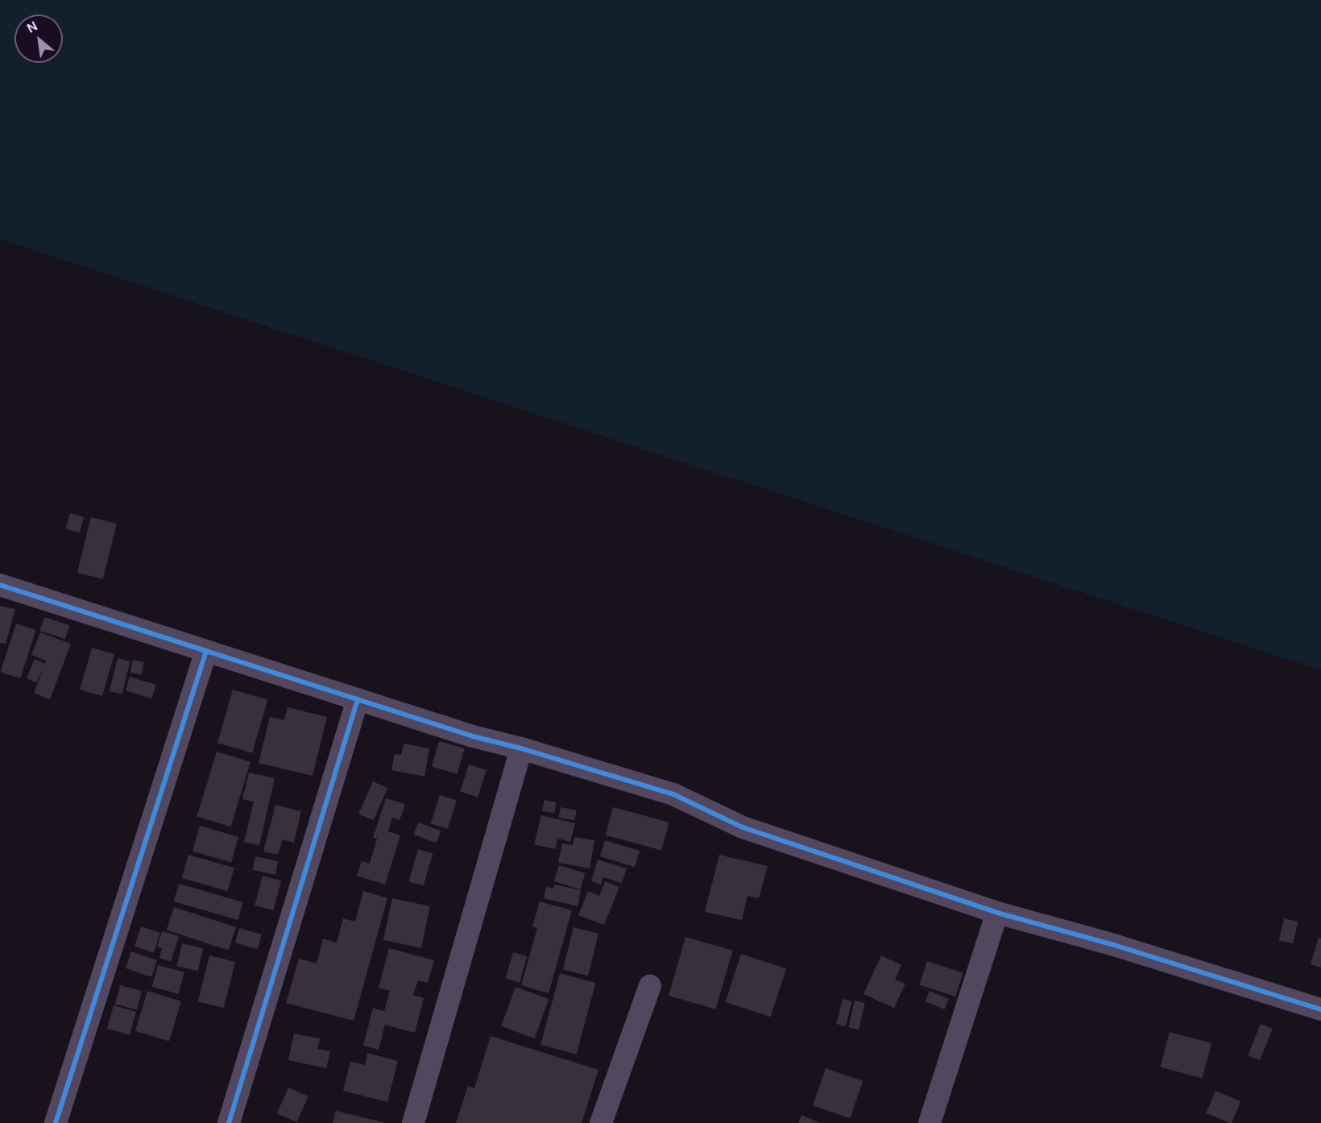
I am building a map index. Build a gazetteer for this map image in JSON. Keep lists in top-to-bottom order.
{
  "north": "top left"
}
